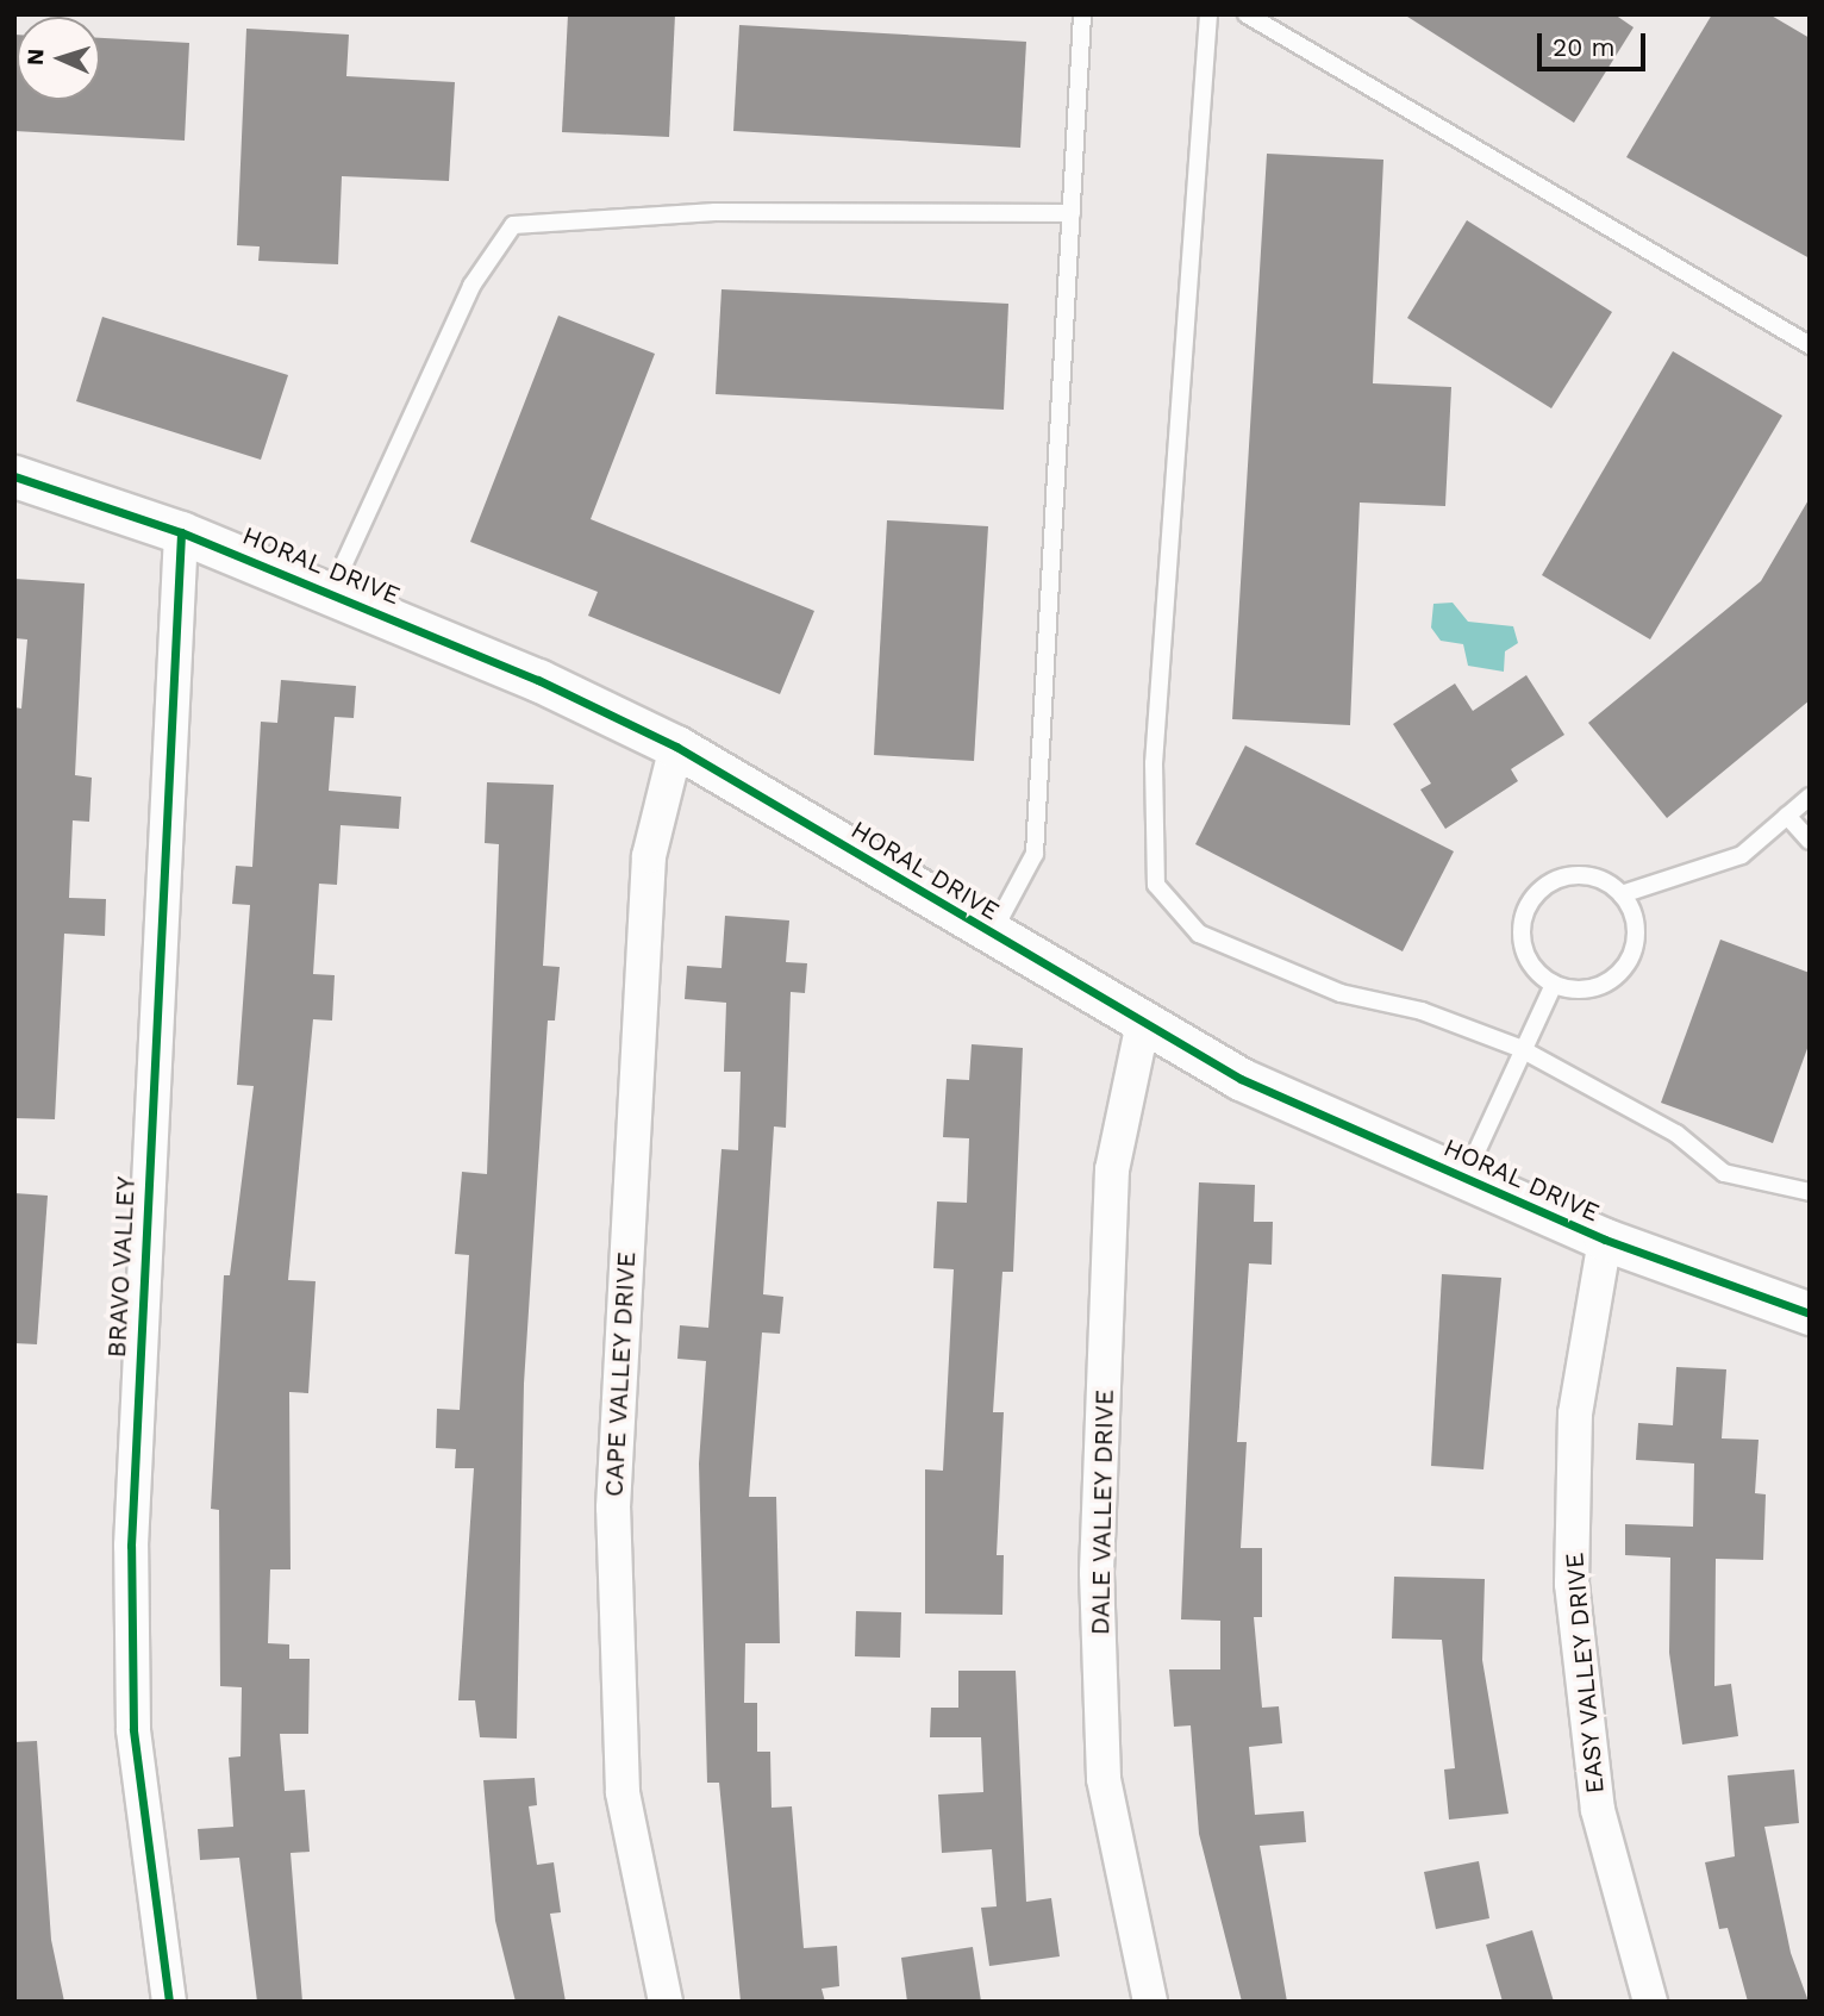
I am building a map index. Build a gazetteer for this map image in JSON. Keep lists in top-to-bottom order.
{
  "streets": {
    "street": [
      "HORAL DRIVE",
      "BRAVO VALLEY",
      "CAPE VALLEY DRIVE",
      "DALE VALLEY DRIVE",
      "EASY VALLEY DRIVE"
    ]
  },
  "crossings": [
    ["HORAL DRIVE", "BRAVO VALLEY"],
    ["HORAL DRIVE", "CAPE VALLEY DRIVE"],
    ["HORAL DRIVE", "DALE VALLEY DRIVE"],
    ["HORAL DRIVE", "EASY VALLEY DRIVE"]
  ],
  "scale_bar": "20 m",
  "north": "left"
}
